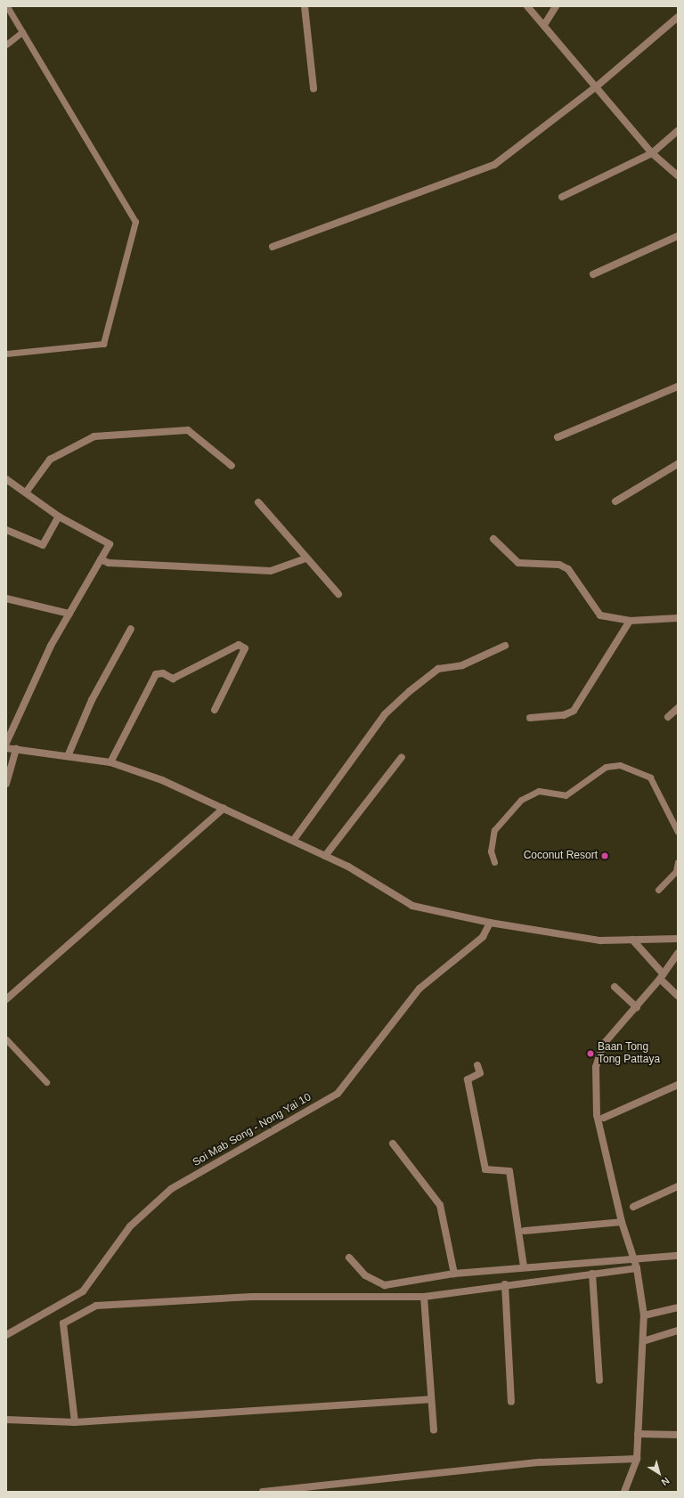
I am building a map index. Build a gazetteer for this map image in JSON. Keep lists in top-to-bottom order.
{
  "streets": {
    "street": ["Soi Mab Song - Nong Yai 10"]
  },
  "places": ["Coconut Resort", "Baan Tong Tong Pattaya"],
  "north": "bottom right"
}
